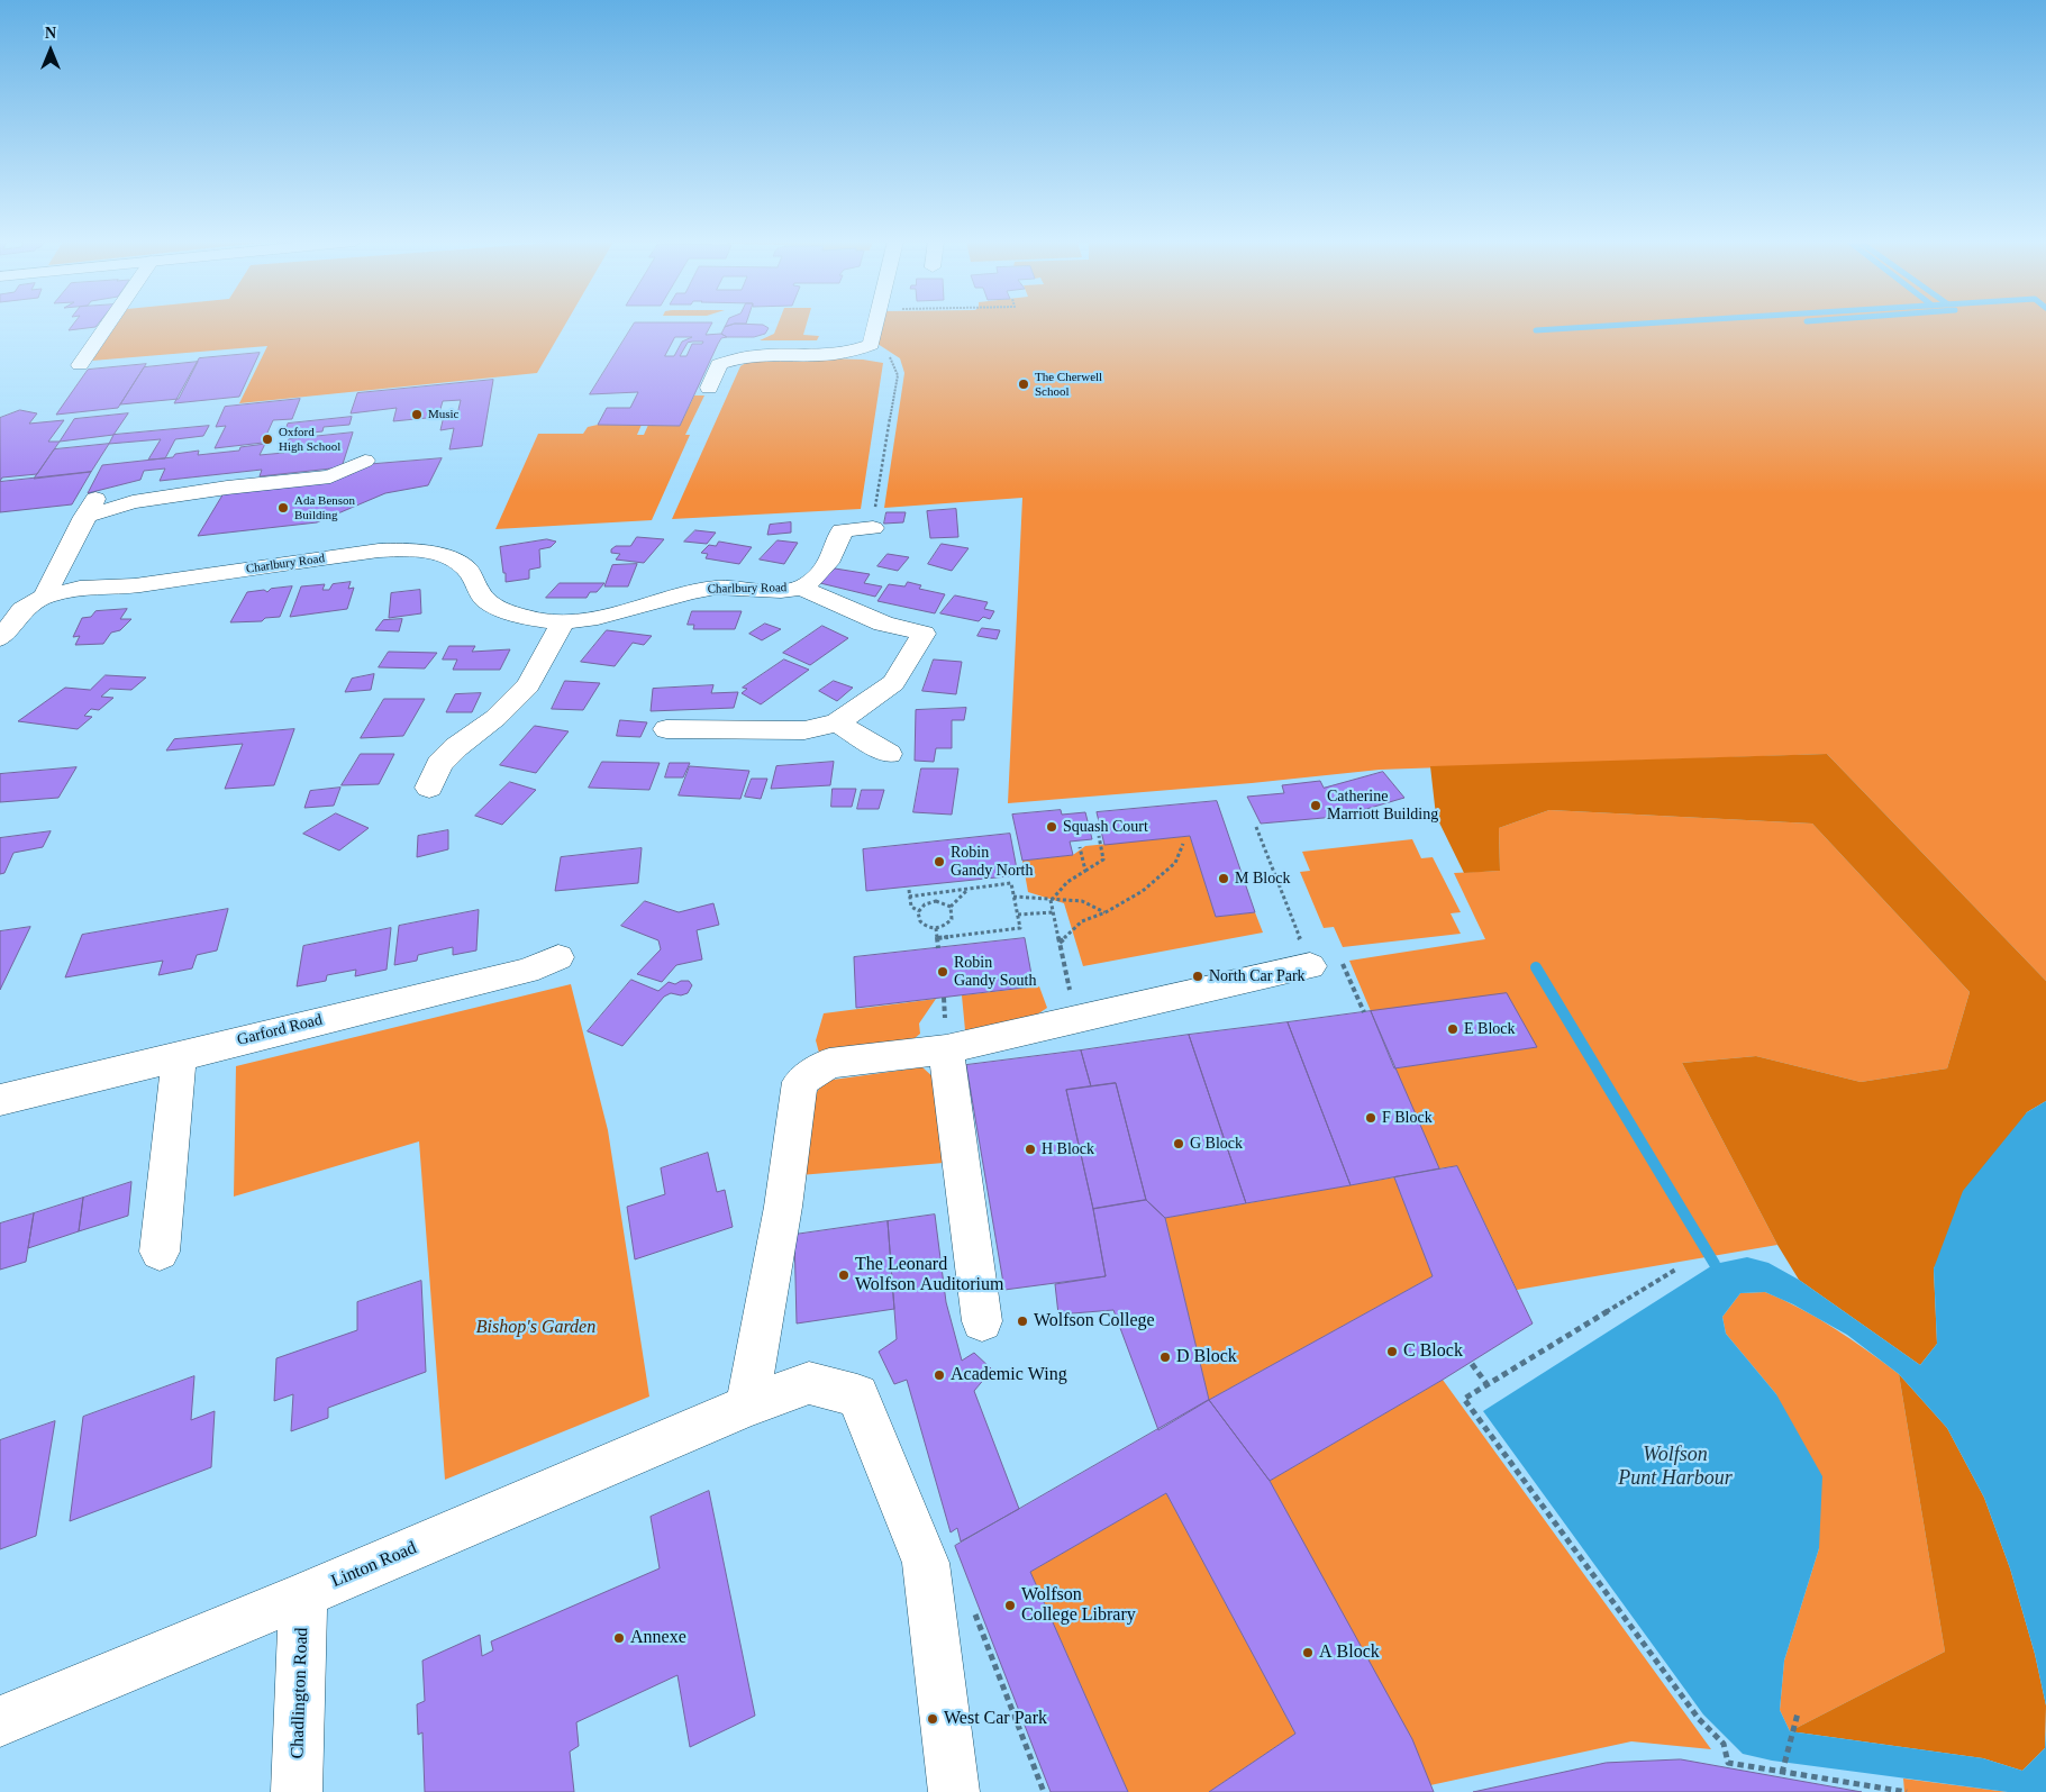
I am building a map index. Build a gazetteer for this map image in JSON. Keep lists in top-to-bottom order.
{
  "streets": {
    "street": [
      "Charlbury Road",
      "Garford Road",
      "Linton Road",
      "Chadlington Road"
    ]
  },
  "crossings": [
    ["Linton Road", "Chadlington Road"]
  ],
  "water": ["Wolfson Punt Harbour"],
  "parks": ["Bishop's Garden"],
  "places": [
    "The Cherwell School",
    "Music",
    "Oxford High School",
    "Ada Benson Building",
    "Catherine Marriott Building",
    "Squash Court",
    "Robin Gandy North",
    "M Block",
    "Robin Gandy South",
    "North Car Park",
    "E Block",
    "F Block",
    "G Block",
    "H Block",
    "The Leonard Wolfson Auditorium",
    "Wolfson College",
    "C Block",
    "D Block",
    "Academic Wing",
    "Wolfson College Library",
    "Annexe",
    "A Block",
    "West Car Park"
  ],
  "north": "top"
}
